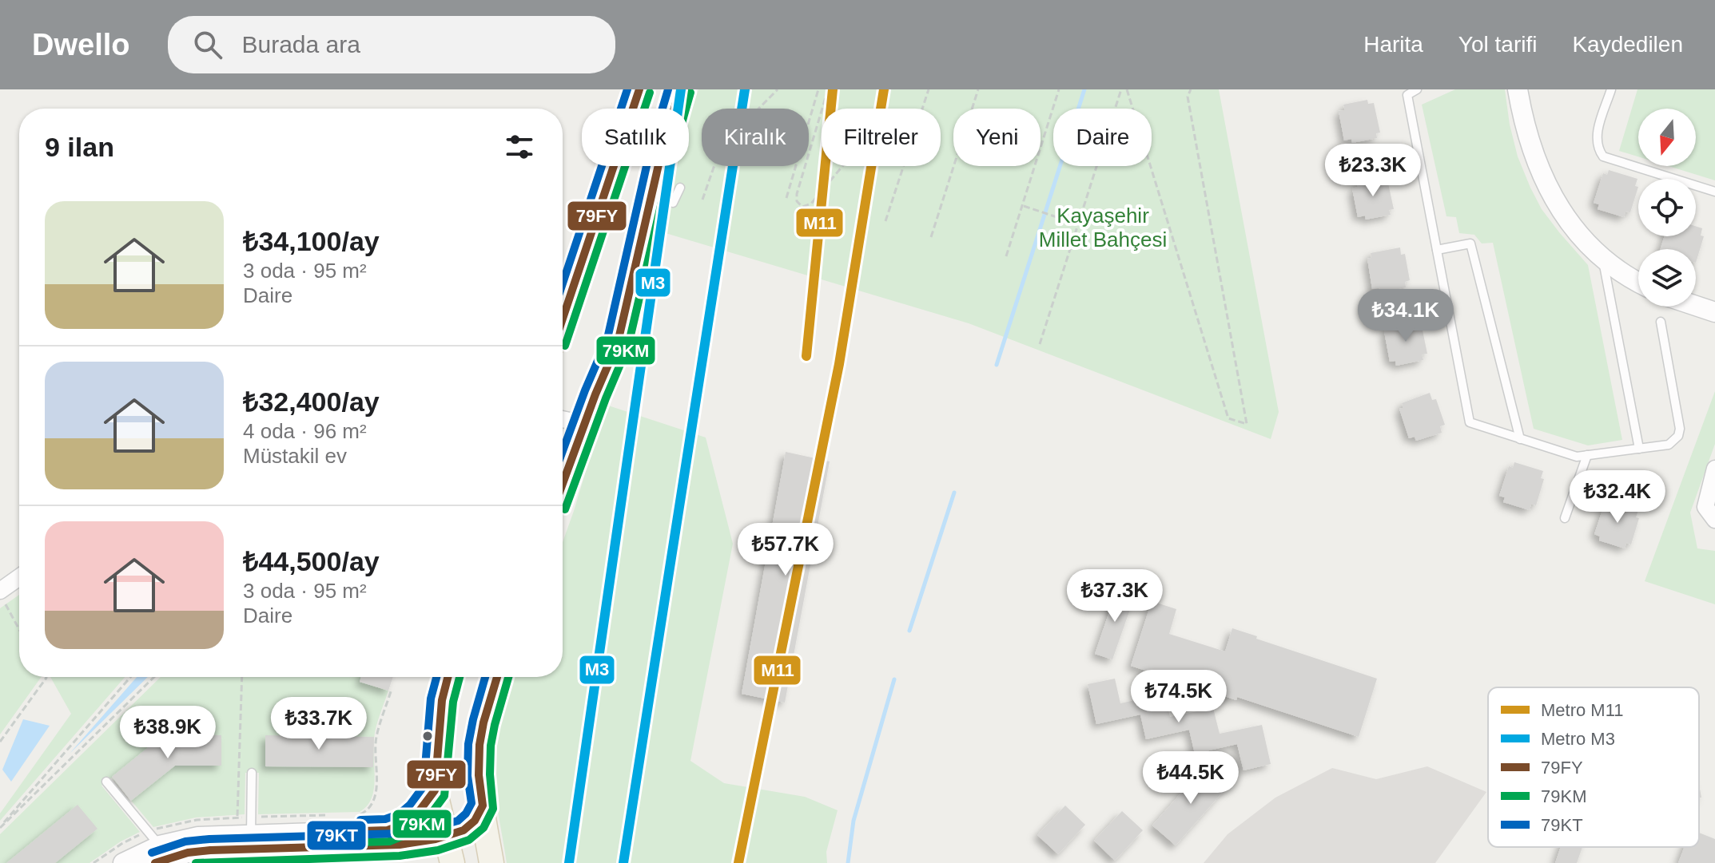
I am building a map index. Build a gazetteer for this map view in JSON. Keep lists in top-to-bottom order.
{
  "parks": ["Kayaşehir Millet Bahçesi"],
  "lines": [
    "metro line M11",
    "metro line M3",
    "transit line 79FY",
    "transit line 79KT",
    "transit line 79KM"
  ],
  "legend": [
    "Metro M11",
    "Metro M3",
    "79FY",
    "79KM",
    "79KT"
  ],
  "north": "bottom",
  "page": {
    "header": "Dwello",
    "search": "Burada ara",
    "nav": ["Harita", "Yol tarifi", "Kaydedilen"],
    "chip": [
      "Satılık",
      "Kiralık",
      "Filtreler",
      "Yeni",
      "Daire"
    ],
    "heading": "9 ilan",
    "price": [
      "₺23.3K",
      "₺34.1K",
      "₺32.4K",
      "₺57.7K",
      "₺37.3K",
      "₺74.5K",
      "₺33.7K",
      "₺38.9K",
      "₺44.5K"
    ],
    "list": [
      {
        "name": "₺34,100/ay",
        "note": "3 oda · 95 m² · Daire"
      },
      {
        "name": "₺32,400/ay",
        "note": "4 oda · 96 m² · Müstakil ev"
      },
      {
        "name": "₺44,500/ay",
        "note": "3 oda · 95 m² · Daire"
      }
    ]
  }
}
